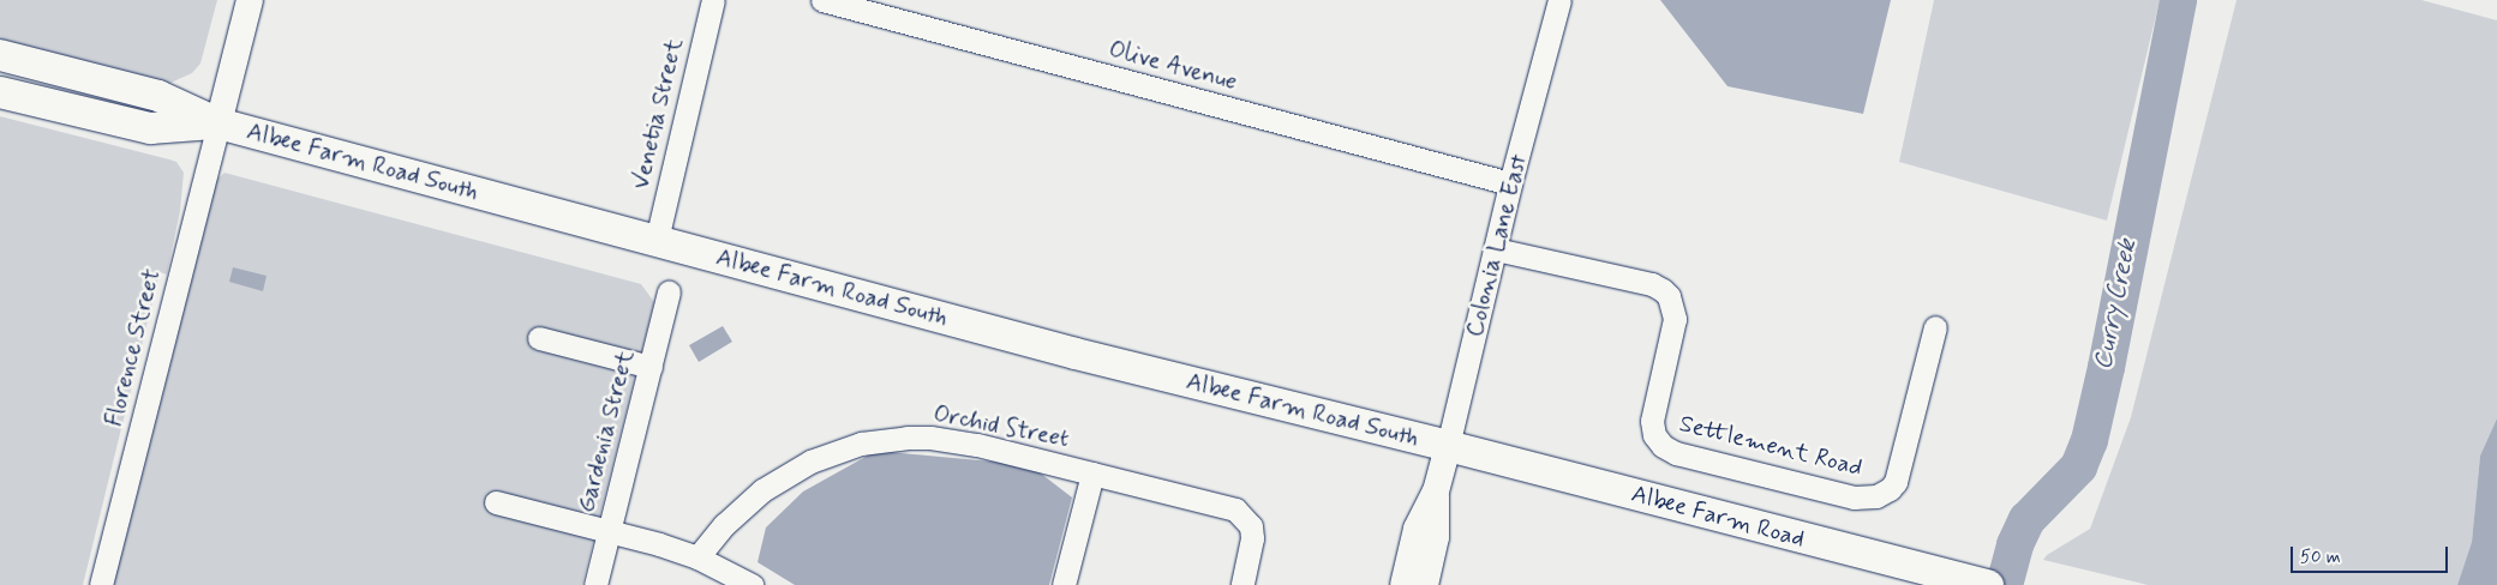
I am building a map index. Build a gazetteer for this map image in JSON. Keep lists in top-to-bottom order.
{
  "streets": {
    "main road": ["Albee Farm Road South", "Albee Farm Road"],
    "street": [
      "Olive Avenue",
      "Venetia Street",
      "Colonia Lane East",
      "Florence Street",
      "Orchid Street",
      "Gardenia Street",
      "Settlement Road"
    ]
  },
  "crossings": [
    ["Olive Avenue", "Colonia Lane East"],
    ["Venetia Street", "Albee Farm Road South"],
    ["Albee Farm Road South", "Colonia Lane East"],
    ["Albee Farm Road South", "Florence Street"],
    ["Albee Farm Road South", "Albee Farm Road"],
    ["Colonia Lane East", "Settlement Road"],
    ["Colonia Lane East", "Albee Farm Road"]
  ],
  "water": ["Curry Creek"],
  "scale_bar": "50 m"
}
